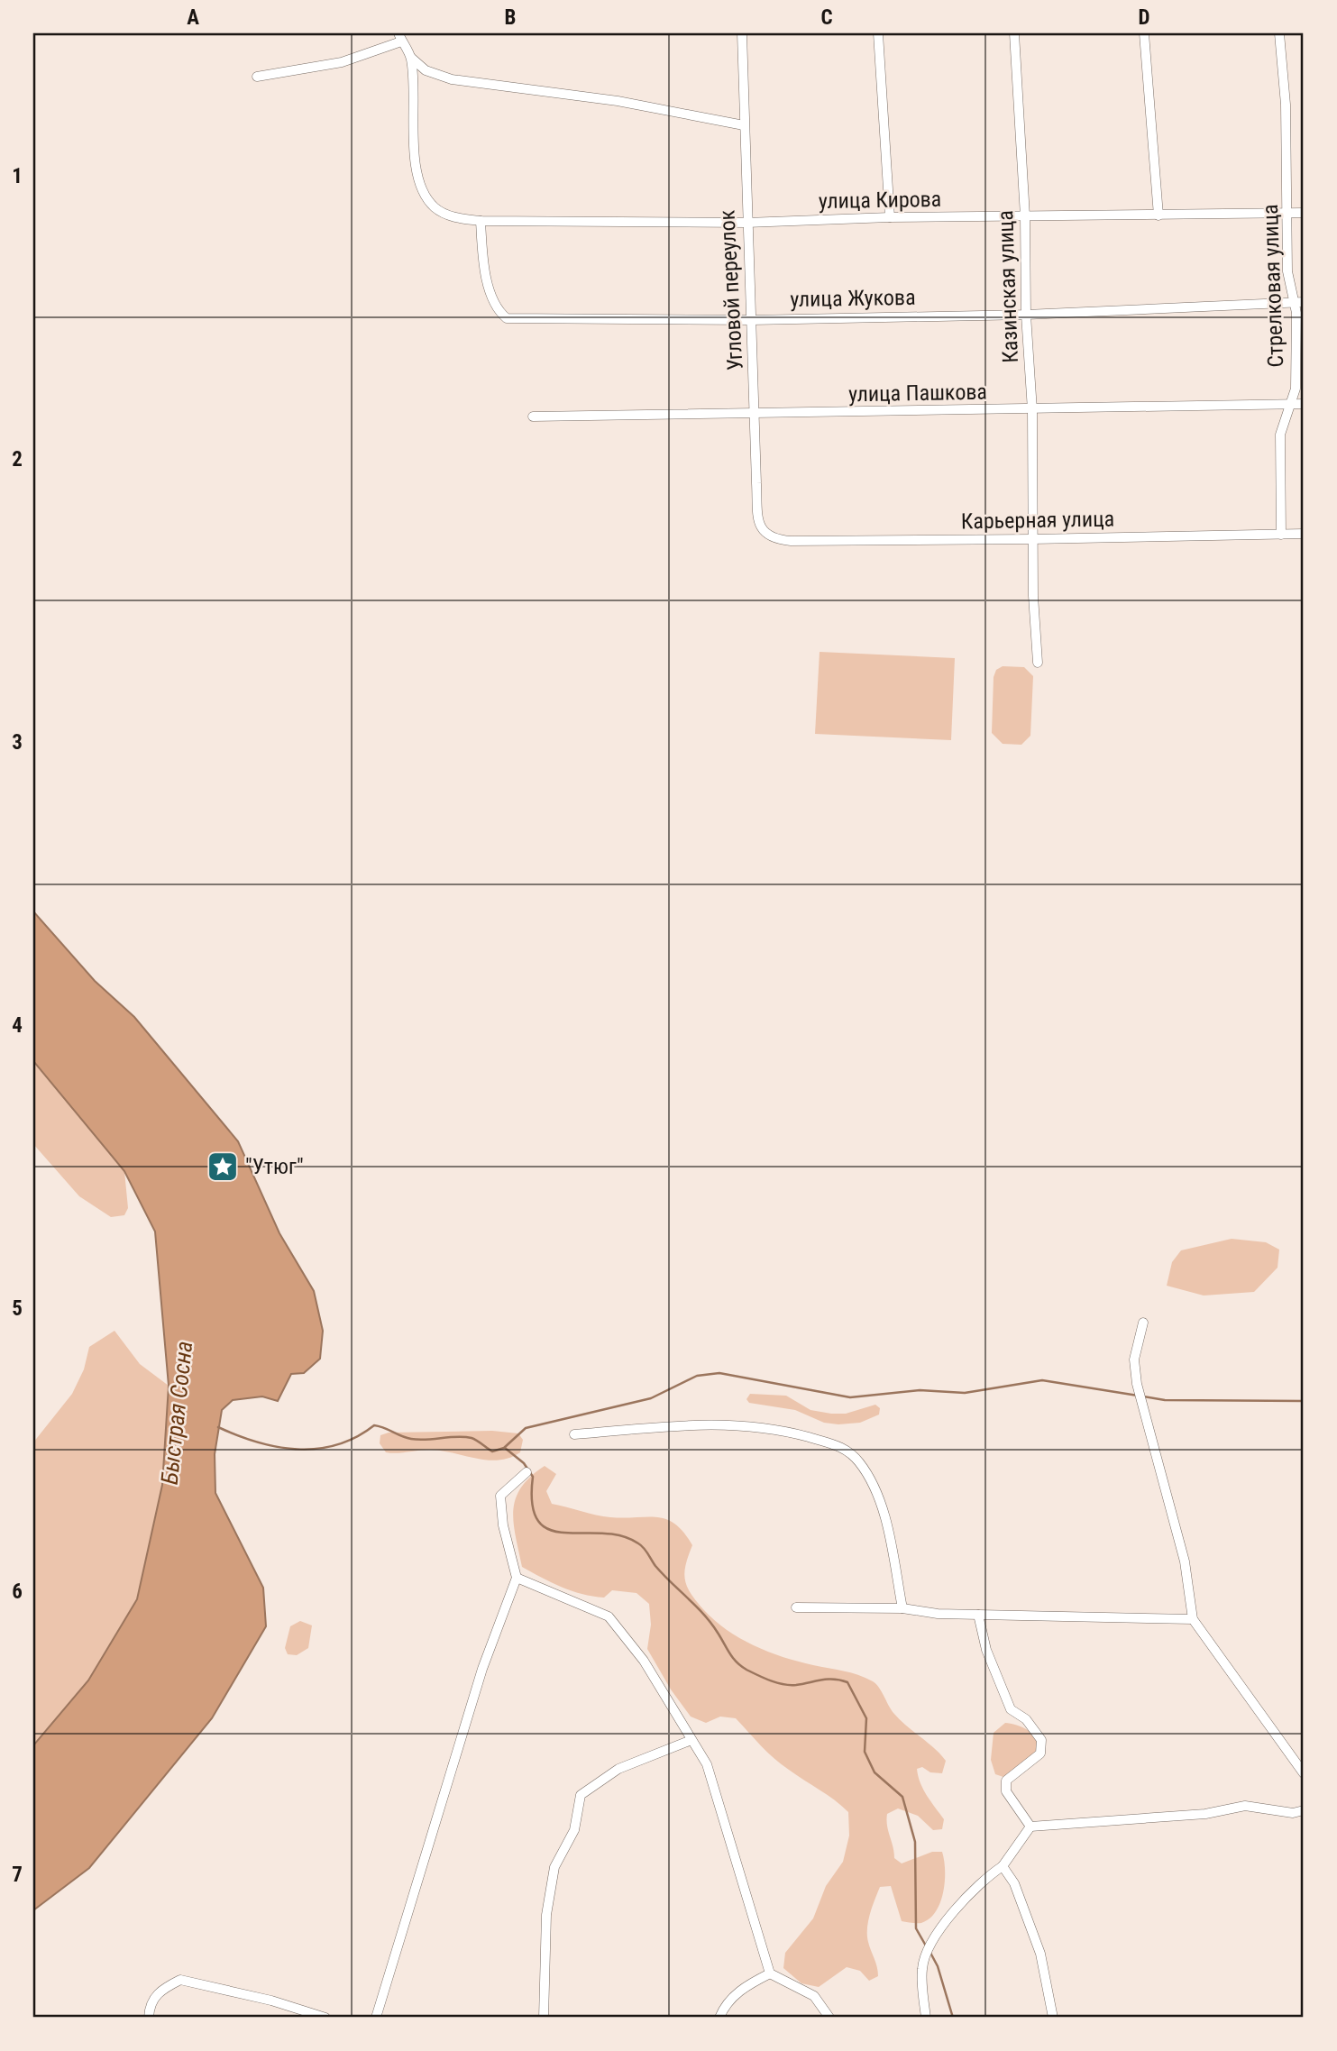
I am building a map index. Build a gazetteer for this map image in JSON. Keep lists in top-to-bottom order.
{
  "streets": {
    "street": [
      "улица Кирова",
      "Стрелковая улица",
      "Казинская улица",
      "Угловой переулок",
      "улица Жукова",
      "улица Пашкова",
      "Карьерная улица"
    ]
  },
  "crossings": [
    ["улица Кирова", "Стрелковая улица"],
    ["улица Кирова", "Казинская улица"],
    ["улица Кирова", "Угловой переулок"],
    ["улица Кирова", "улица Жукова"],
    ["Стрелковая улица", "улица Жукова"],
    ["Стрелковая улица", "улица Пашкова"],
    ["Стрелковая улица", "Карьерная улица"],
    ["Казинская улица", "улица Жукова"],
    ["Казинская улица", "улица Пашкова"],
    ["Казинская улица", "Карьерная улица"],
    ["Угловой переулок", "улица Жукова"],
    ["Угловой переулок", "улица Пашкова"],
    ["Угловой переулок", "Карьерная улица"]
  ],
  "water": ["Быстрая Сосна"],
  "places": {
    "place": ["\"Утюг\""]
  },
  "grid": {
    "columns": [
      "A",
      "B",
      "C",
      "D"
    ],
    "rows": [
      "1",
      "2",
      "3",
      "4",
      "5",
      "6",
      "7"
    ]
  }
}
